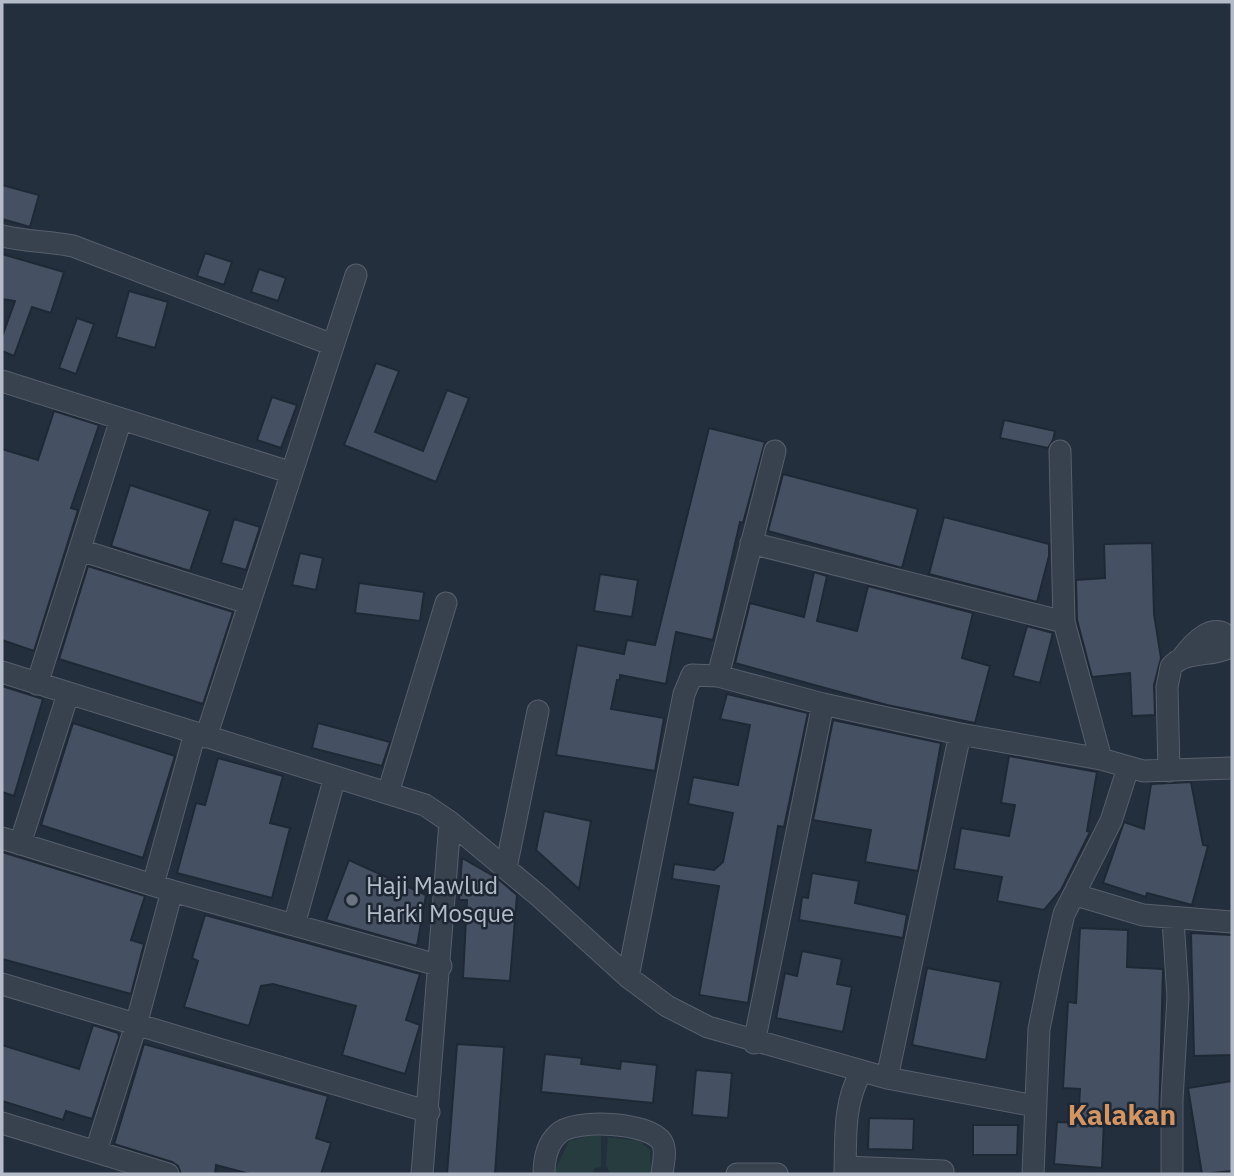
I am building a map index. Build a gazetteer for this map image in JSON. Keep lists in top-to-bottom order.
{
  "districts": ["Kalakan"],
  "places": ["Haji Mawlud Harki Mosque"]
}
